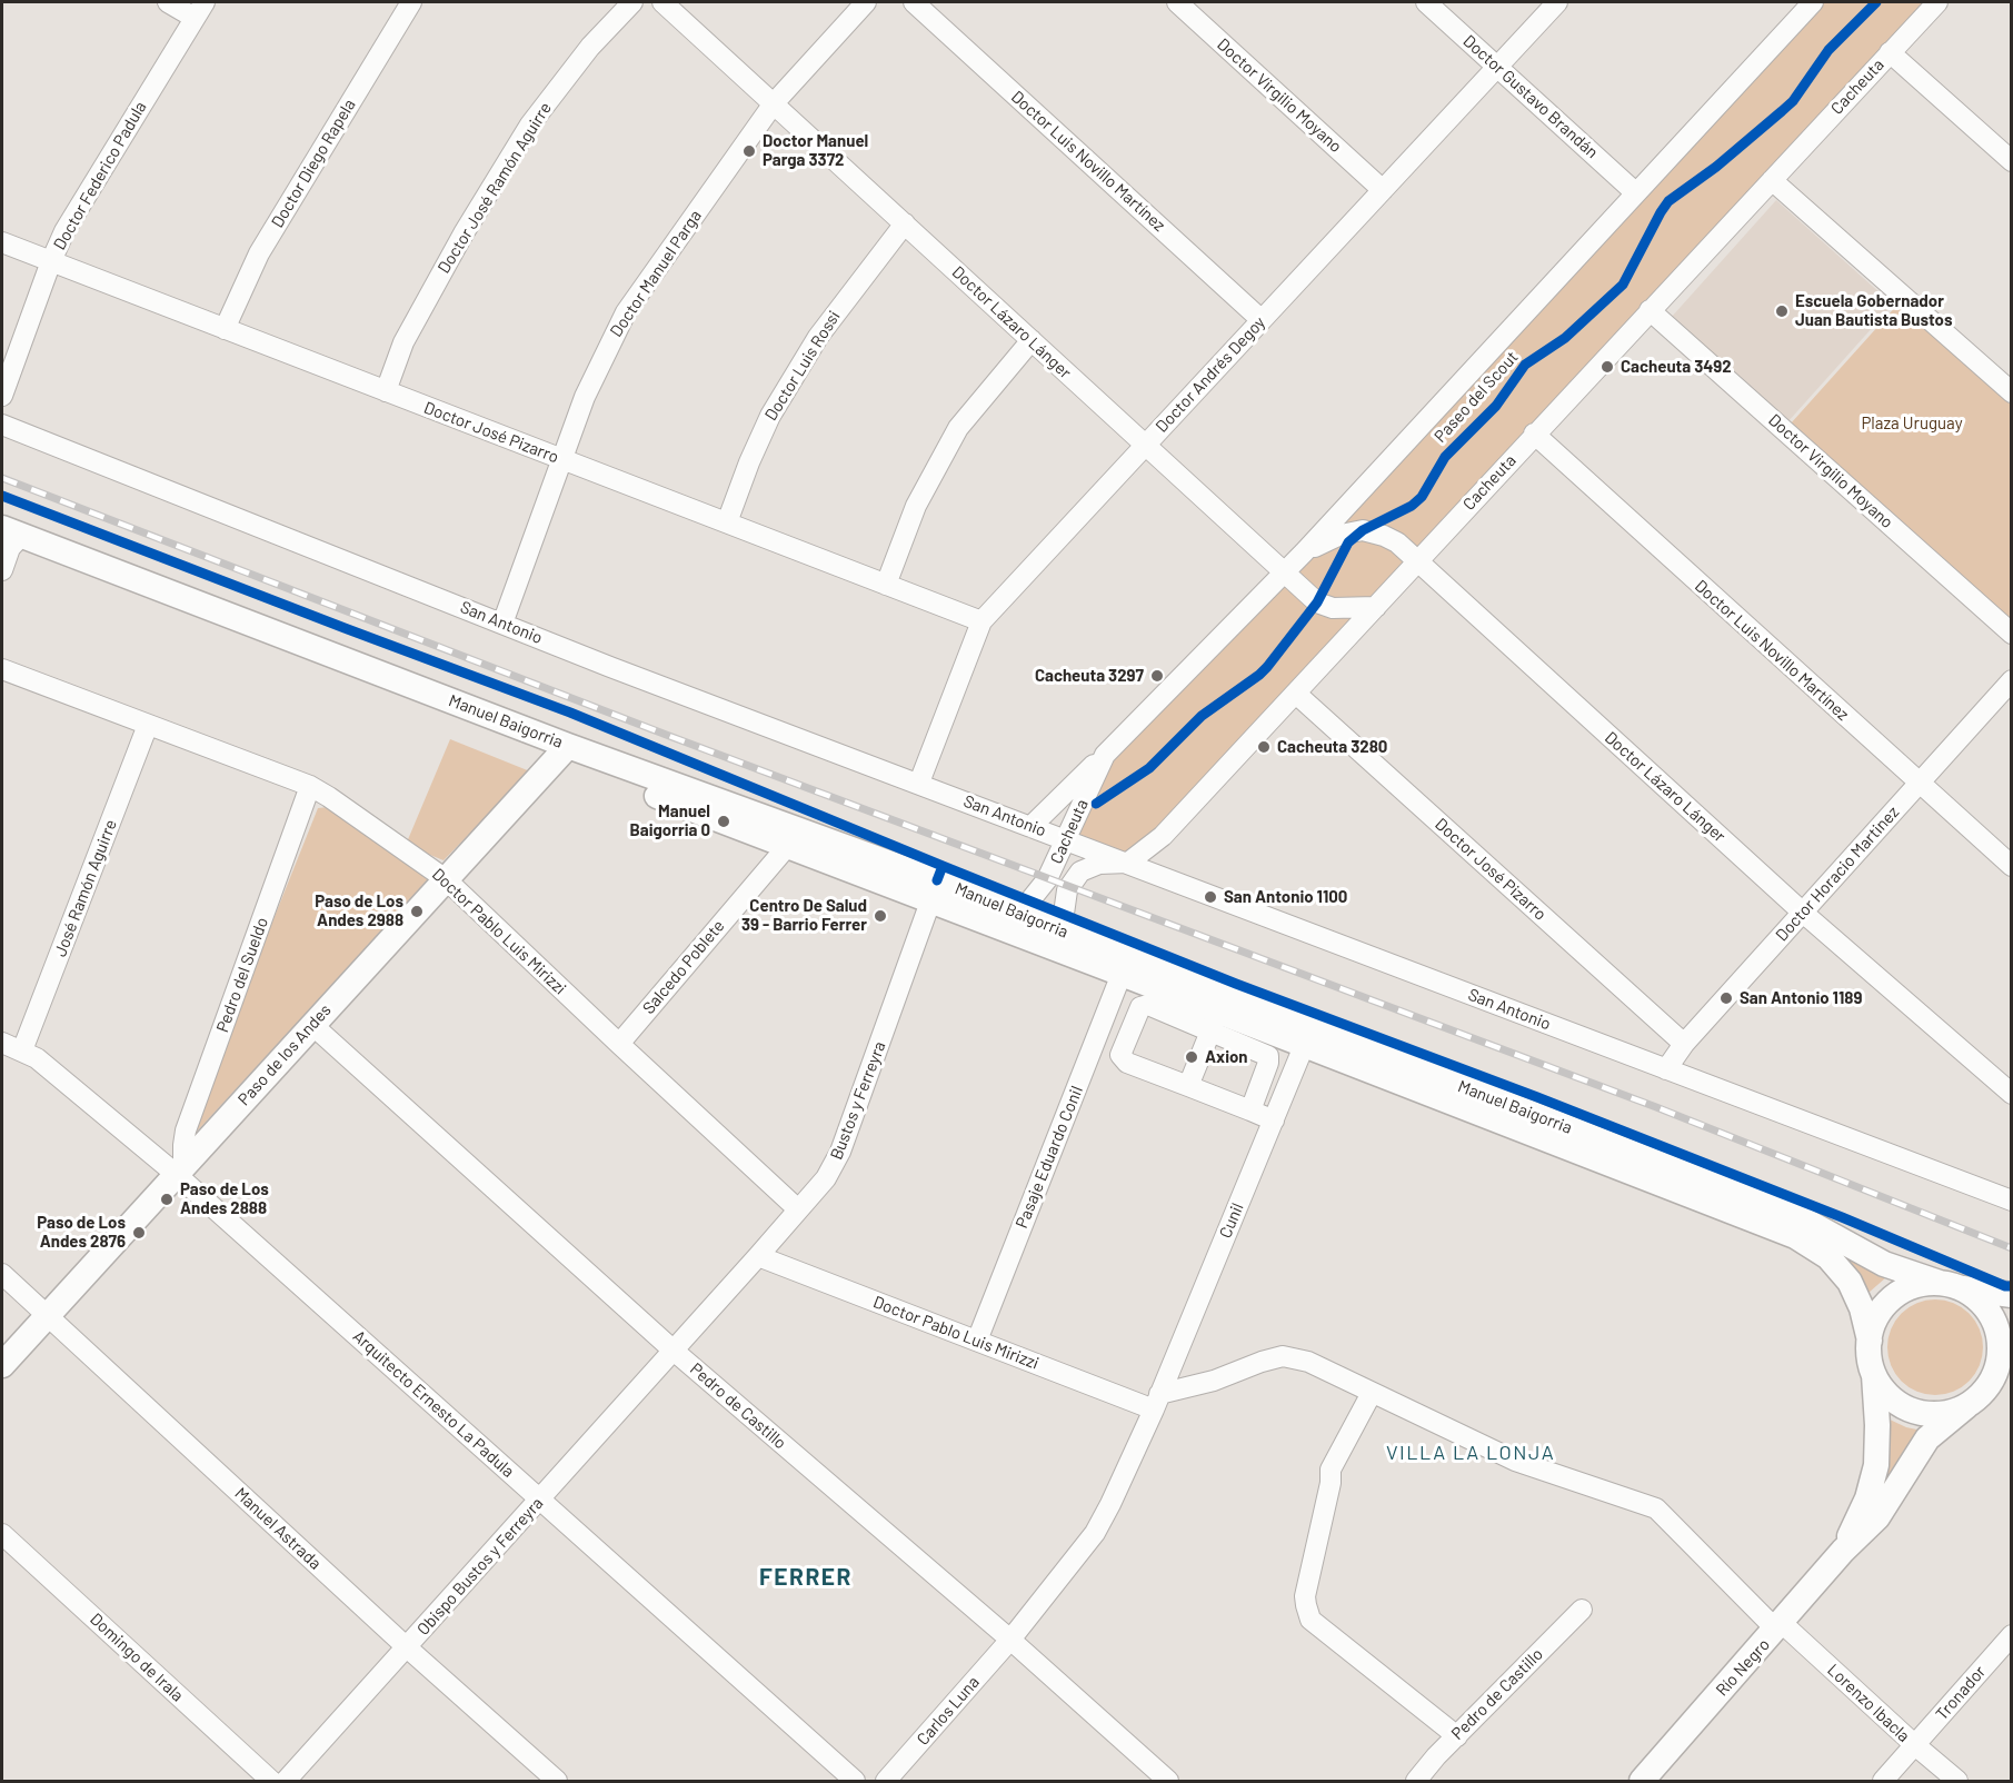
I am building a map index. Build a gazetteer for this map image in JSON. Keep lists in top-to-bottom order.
{
  "streets": {
    "main road": ["Manuel Baigorria", "Paso de los Andes", "Río Negro"],
    "street": [
      "Cacheuta",
      "Doctor Virgilio Moyano",
      "Doctor Gustavo Brandán",
      "Doctor Luis Novillo Martínez",
      "Doctor Diego Rapela",
      "Doctor Federico Padula",
      "Doctor José Ramón Aguirre",
      "Doctor Manuel Parga",
      "Doctor Lázaro Lánger",
      "Doctor Luis Rossi",
      "Doctor Andrés Degoy",
      "Doctor José Pizarro",
      "San Antonio",
      "Doctor Horacio Martinez",
      "José Ramón Aguirre",
      "Doctor Pablo Luis Mirizzi",
      "Salcedo Poblete",
      "Pedro del Sueldo",
      "Bustos y Ferreyra",
      "Pasaje Eduardo Conil",
      "Cunil",
      "Arquitecto Ernesto La Padula",
      "Pedro de Castillo",
      "Manuel Astrada",
      "Obispo Bustos y Ferreyra",
      "Domingo de Irala",
      "Tronador",
      "Lorenzo Ibacla",
      "Carlos Luna"
    ],
    "cycle path": ["Paseo del Scout"]
  },
  "crossings": [
    ["Cacheuta", "Doctor Virgilio Moyano"],
    ["Cacheuta", "Doctor Gustavo Brandán"],
    ["Cacheuta", "Doctor Luis Novillo Martínez"],
    ["Cacheuta", "Doctor Lázaro Lánger"],
    ["Cacheuta", "Doctor José Pizarro"],
    ["Cacheuta", "San Antonio"],
    ["Cacheuta", "Manuel Baigorria"],
    ["Doctor Virgilio Moyano", "Doctor Andrés Degoy"],
    ["Doctor Gustavo Brandán", "Doctor Andrés Degoy"],
    ["Doctor Luis Novillo Martínez", "Doctor Andrés Degoy"],
    ["Doctor Luis Novillo Martínez", "Doctor Horacio Martinez"],
    ["Doctor Diego Rapela", "Doctor José Pizarro"],
    ["Doctor Federico Padula", "Doctor José Pizarro"],
    ["Doctor José Ramón Aguirre", "Doctor José Pizarro"],
    ["Doctor Manuel Parga", "Doctor Lázaro Lánger"],
    ["Doctor Manuel Parga", "Doctor José Pizarro"],
    ["Doctor Manuel Parga", "San Antonio"],
    ["Doctor Lázaro Lánger", "Doctor Luis Rossi"],
    ["Doctor Lázaro Lánger", "Doctor Andrés Degoy"],
    ["Doctor Lázaro Lánger", "Doctor Horacio Martinez"],
    ["Doctor Luis Rossi", "Doctor José Pizarro"],
    ["Doctor Andrés Degoy", "Doctor José Pizarro"],
    ["Doctor Andrés Degoy", "San Antonio"],
    ["Doctor José Pizarro", "Doctor Horacio Martinez"],
    ["San Antonio", "Doctor Horacio Martinez"],
    ["Manuel Baigorria", "Salcedo Poblete"],
    ["Manuel Baigorria", "Paso de los Andes"],
    ["Manuel Baigorria", "Bustos y Ferreyra"],
    ["Manuel Baigorria", "Pasaje Eduardo Conil"],
    ["Manuel Baigorria", "Cunil"],
    ["Manuel Baigorria", "Río Negro"],
    ["José Ramón Aguirre", "Doctor Pablo Luis Mirizzi"],
    ["José Ramón Aguirre", "Arquitecto Ernesto La Padula"],
    ["Doctor Pablo Luis Mirizzi", "Salcedo Poblete"],
    ["Doctor Pablo Luis Mirizzi", "Pedro del Sueldo"],
    ["Doctor Pablo Luis Mirizzi", "Paso de los Andes"],
    ["Doctor Pablo Luis Mirizzi", "Bustos y Ferreyra"],
    ["Doctor Pablo Luis Mirizzi", "Pasaje Eduardo Conil"],
    ["Doctor Pablo Luis Mirizzi", "Cunil"],
    ["Doctor Pablo Luis Mirizzi", "Lorenzo Ibacla"],
    ["Pedro del Sueldo", "Paso de los Andes"],
    ["Pedro del Sueldo", "Arquitecto Ernesto La Padula"],
    ["Paso de los Andes", "Arquitecto Ernesto La Padula"],
    ["Paso de los Andes", "Pedro de Castillo"],
    ["Paso de los Andes", "Manuel Astrada"],
    ["Bustos y Ferreyra", "Pedro de Castillo"],
    ["Bustos y Ferreyra", "Obispo Bustos y Ferreyra"],
    ["Cunil", "Pedro de Castillo"],
    ["Cunil", "Lorenzo Ibacla"],
    ["Cunil", "Carlos Luna"],
    ["Arquitecto Ernesto La Padula", "Obispo Bustos y Ferreyra"],
    ["Pedro de Castillo", "Obispo Bustos y Ferreyra"],
    ["Pedro de Castillo", "Carlos Luna"],
    ["Manuel Astrada", "Obispo Bustos y Ferreyra"],
    ["Río Negro", "Lorenzo Ibacla"],
    ["Tronador", "Lorenzo Ibacla"]
  ],
  "districts": ["VILLA LA LONJA", "FERRER"],
  "parks": ["Plaza Uruguay"],
  "places": [
    "Doctor Manuel Parga 3372",
    "Escuela Gobernador Juan Bautista Bustos",
    "Cacheuta 3492",
    "Cacheuta 3297",
    "Cacheuta 3280",
    "Manuel Baigorria 0",
    "San Antonio 1100",
    "Paso de Los Andes 2988",
    "Centro De Salud 39 - Barrio Ferrer",
    "San Antonio 1189",
    "Axion",
    "Paso de Los Andes 2888",
    "Paso de Los Andes 2876"
  ]
}
